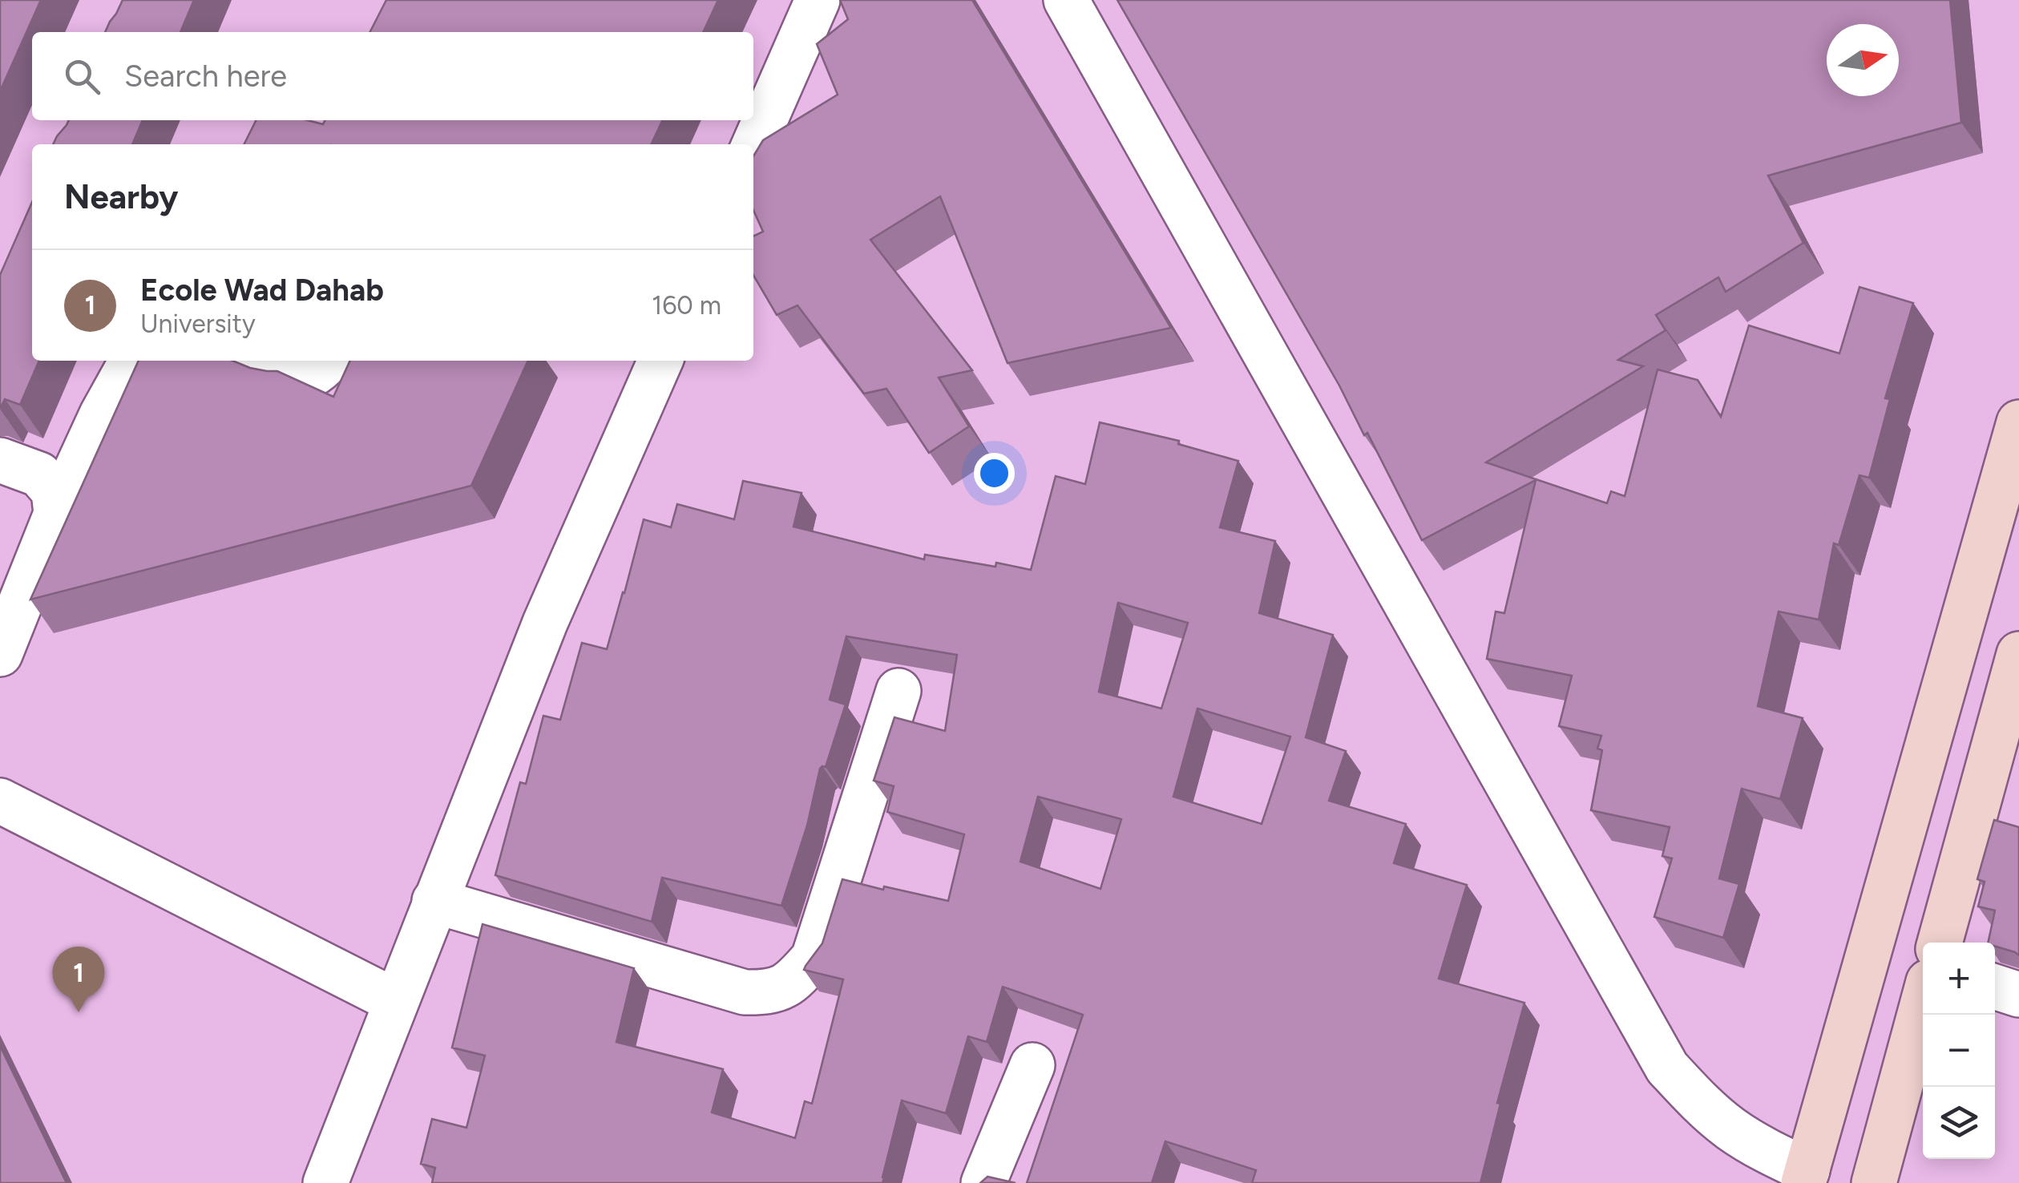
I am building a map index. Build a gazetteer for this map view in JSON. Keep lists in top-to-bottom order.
{
  "north": "right",
  "page": {
    "search": "Search here",
    "heading": "Nearby",
    "list": [
      {
        "mark": "1",
        "name": "Ecole Wad Dahab",
        "note": "University",
        "value": "160 m"
      }
    ],
    "map_buttons": ["+", "−"],
    "pins": "1"
  }
}
